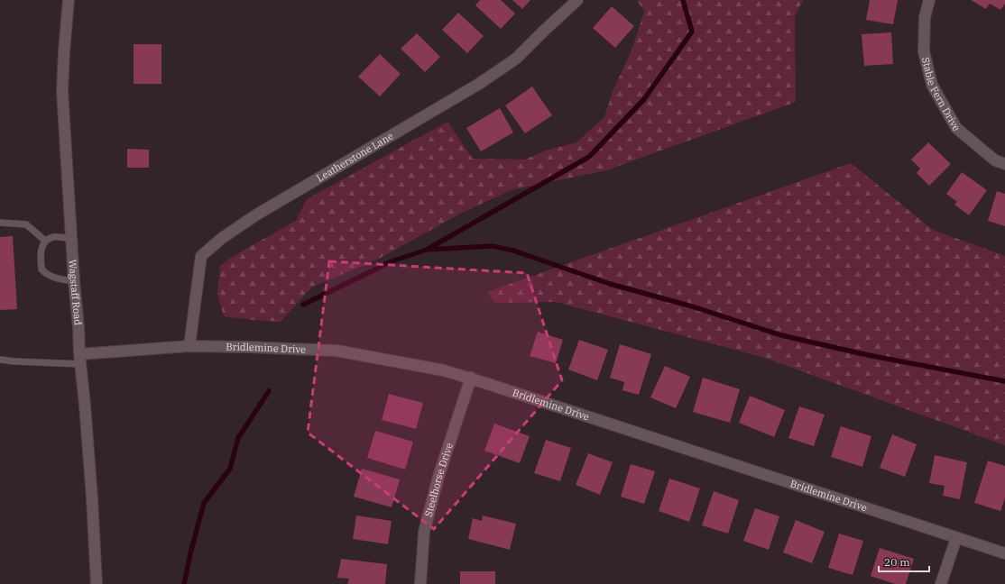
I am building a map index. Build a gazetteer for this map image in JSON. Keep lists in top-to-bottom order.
{
  "streets": {
    "street": [
      "Stable Fern Drive",
      "Leatherstone Lane",
      "Wagstaff Road",
      "Bridlemine Drive",
      "Steelhorse Drive"
    ]
  },
  "crossings": [
    ["Leatherstone Lane", "Bridlemine Drive"],
    ["Wagstaff Road", "Bridlemine Drive"],
    ["Bridlemine Drive", "Steelhorse Drive"]
  ],
  "scale_bar": "20 m"
}
